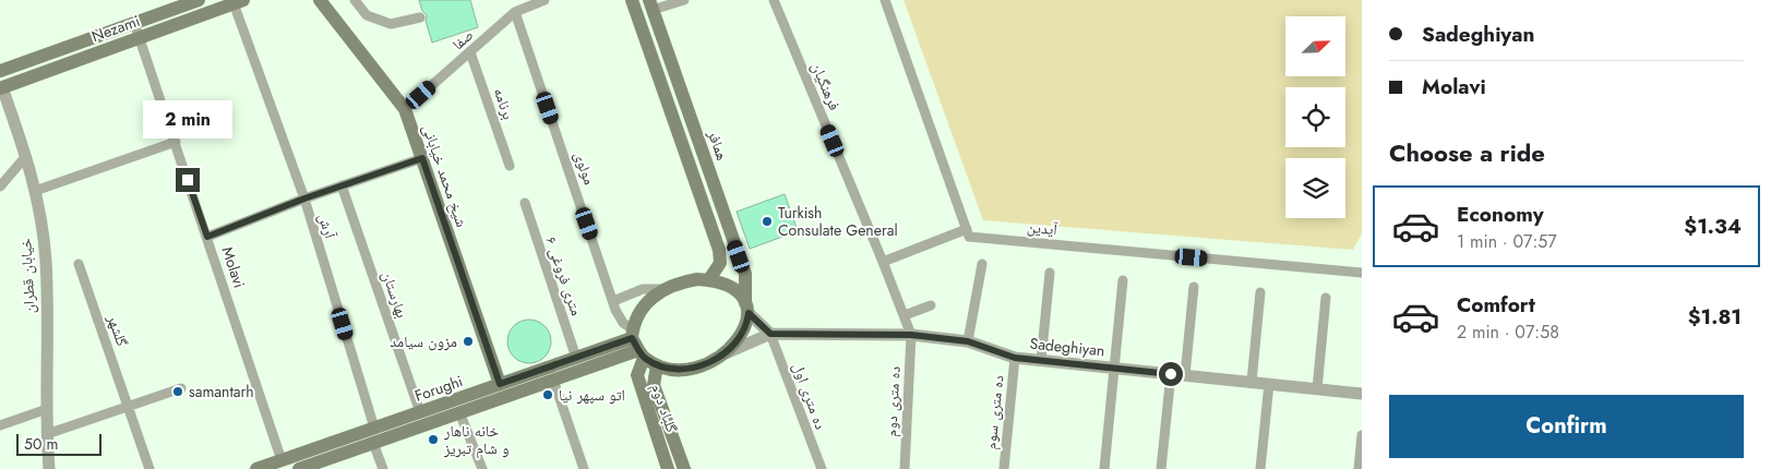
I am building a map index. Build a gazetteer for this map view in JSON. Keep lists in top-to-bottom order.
{
  "streets": {
    "main road": [
      "Nezami",
      "همافر",
      "شیخ محمد خیابانی",
      "Forughi",
      "گلباد دوم"
    ],
    "street": [
      "صفا",
      "فرهنگیان",
      "برنامه",
      "مولوی",
      "آرش",
      "آیدین",
      "Molavi",
      "خیابان قطران",
      "۶ متری فروغی",
      "بهارستان",
      "گلشهر",
      "Sadeghiyan",
      "ده متری اول",
      "ده متری دوم",
      "ده متری سوم"
    ]
  },
  "crossings": [
    ["Nezami", "آرش"],
    ["Nezami", "Molavi"],
    ["Nezami", "خیابان قطران"],
    ["صفا", "برنامه"],
    ["صفا", "مولوی"],
    ["صفا", "شیخ محمد خیابانی"],
    ["فرهنگیان", "Sadeghiyan"],
    ["فرهنگیان", "ده متری دوم"],
    ["همافر", "مولوی"],
    ["همافر", "Forughi"],
    ["همافر", "گلباد دوم"],
    ["مولوی", "Forughi"],
    ["مولوی", "گلباد دوم"],
    ["شیخ محمد خیابانی", "Forughi"],
    ["آرش", "Forughi"],
    ["Molavi", "Forughi"],
    ["۶ متری فروغی", "Forughi"],
    ["بهارستان", "Forughi"],
    ["Sadeghiyan", "ده متری اول"],
    ["Sadeghiyan", "ده متری دوم"],
    ["Sadeghiyan", "ده متری سوم"],
    ["Forughi", "گلباد دوم"]
  ],
  "places": [
    "Turkish Consulate General",
    "مزون سیامد",
    "samantarh",
    "اتو سپهر نیا",
    "خانه ناهار و شام تبریز"
  ],
  "scale_bar": "50 m",
  "north": "top right",
  "page": {
    "banner": ["Sadeghiyan", "Molavi"],
    "bubble": "2 min",
    "heading": "Choose a ride",
    "list": [
      {
        "name": "Economy",
        "note": "1 min · 07:57",
        "value": "$1.34"
      },
      {
        "name": "Comfort",
        "note": "2 min · 07:58",
        "value": "$1.81"
      }
    ],
    "buttons": "Confirm",
    "scale": "50 m"
  }
}
